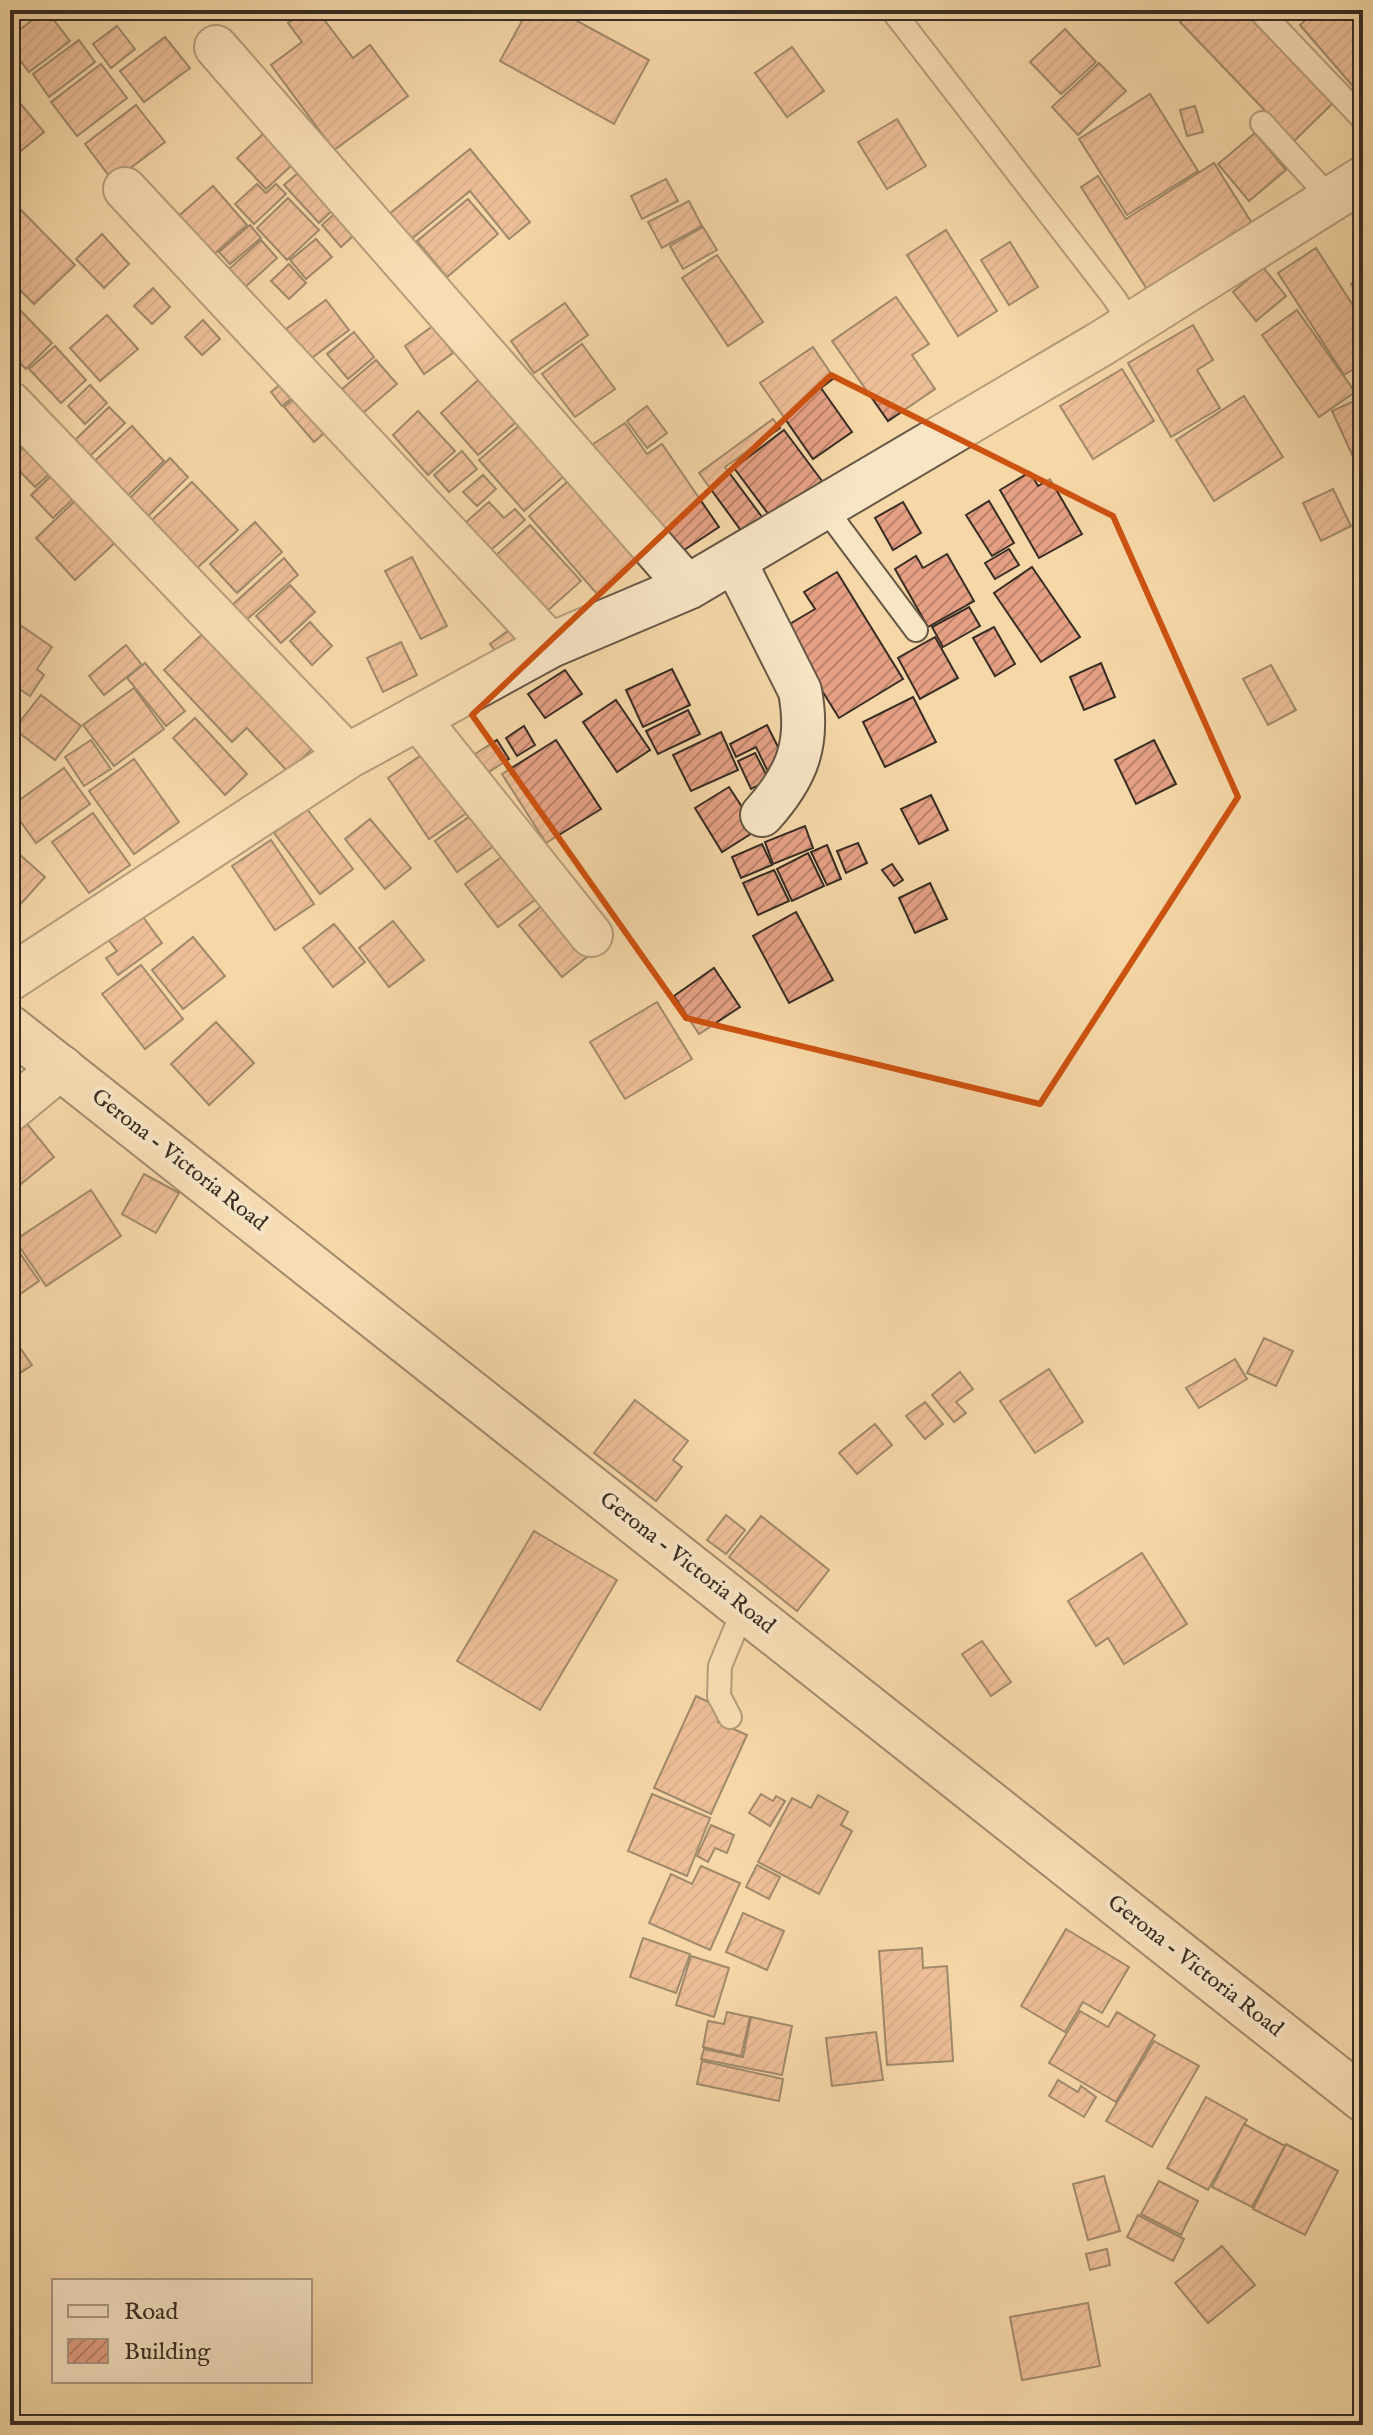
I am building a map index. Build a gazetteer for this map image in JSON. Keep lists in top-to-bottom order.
{
  "streets": {
    "main road": ["Gerona - Victoria Road"]
  },
  "legend": ["Road", "Building"]
}
